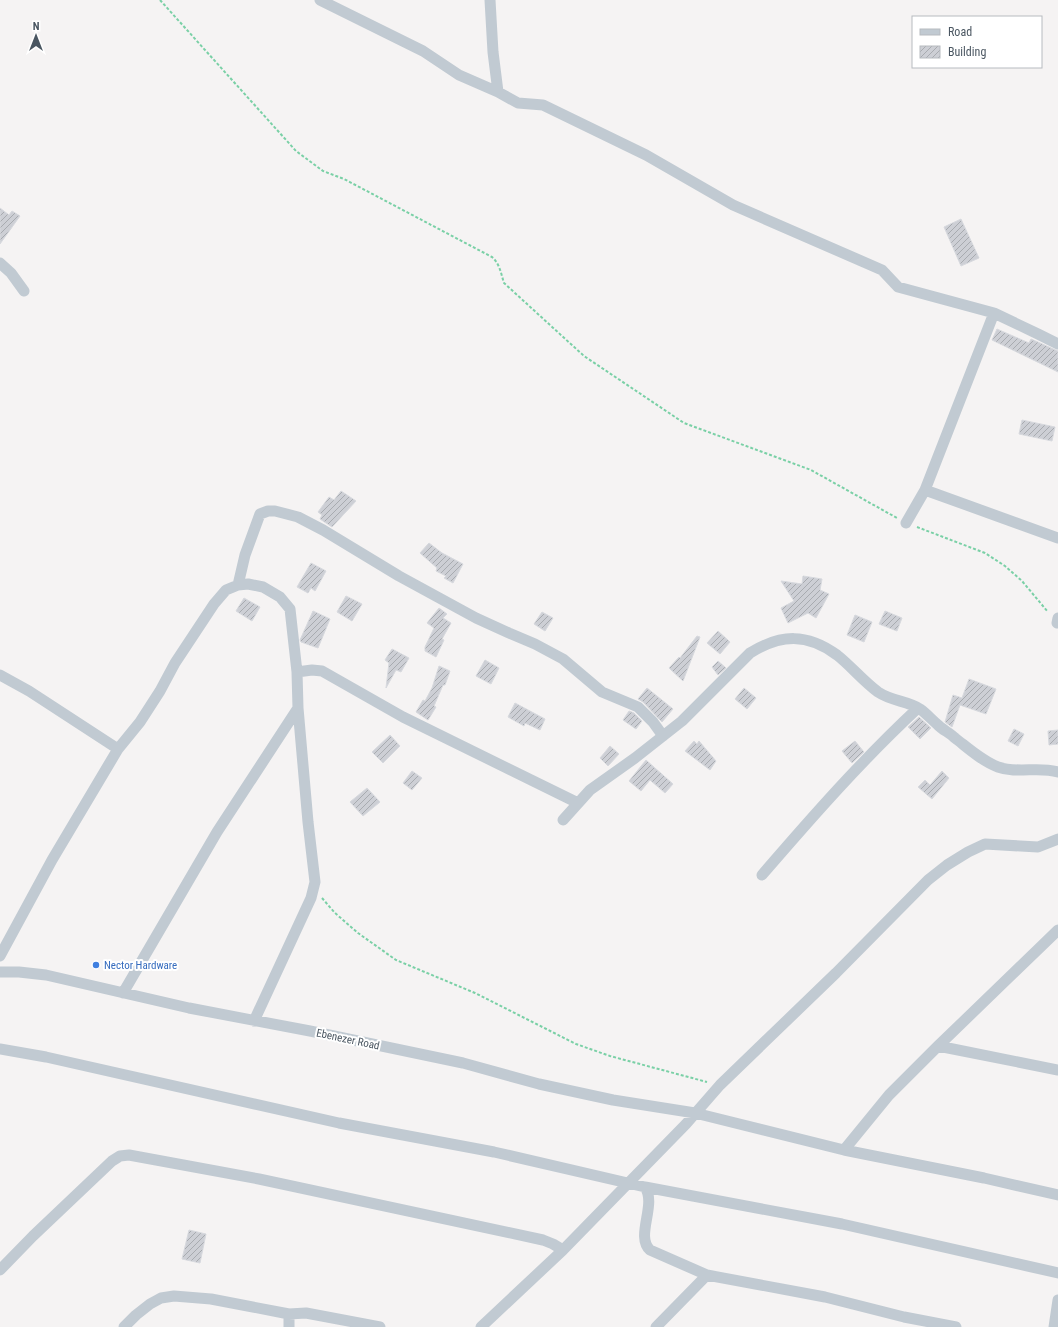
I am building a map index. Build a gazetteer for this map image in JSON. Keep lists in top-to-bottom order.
{
  "streets": {
    "street": ["Ebenezer Road"]
  },
  "places": ["Nector Hardware"],
  "legend": ["Road", "Building"],
  "north": "top"
}
